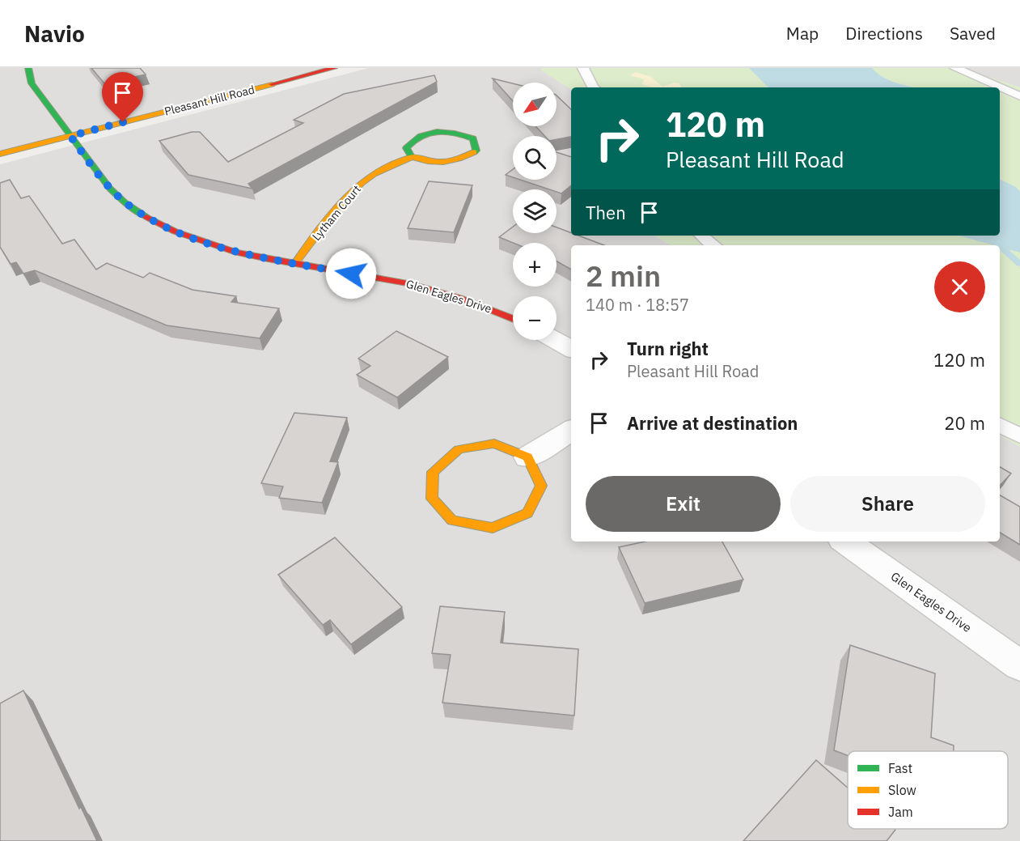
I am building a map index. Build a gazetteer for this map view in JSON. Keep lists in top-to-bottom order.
{
  "streets": {
    "street": ["Pleasant Hill Road", "Lytham Court", "Glen Eagles Drive"]
  },
  "crossings": [
    ["Pleasant Hill Road", "Glen Eagles Drive"],
    ["Lytham Court", "Glen Eagles Drive"]
  ],
  "legend": ["Fast", "Slow", "Jam"],
  "north": "bottom left",
  "page": {
    "header": "Navio",
    "nav": ["Map", "Directions", "Saved"],
    "map_buttons": ["+", "−"],
    "turn": ["120 m", "Pleasant Hill Road"],
    "then": "Then",
    "heading": ["2 min", "140 m · 18:57"],
    "list": [
      {
        "name": "Turn right",
        "note": "Pleasant Hill Road",
        "value": "120 m"
      },
      {
        "name": "Arrive at destination",
        "value": "20 m"
      }
    ],
    "buttons": ["Exit", "Share"]
  }
}
